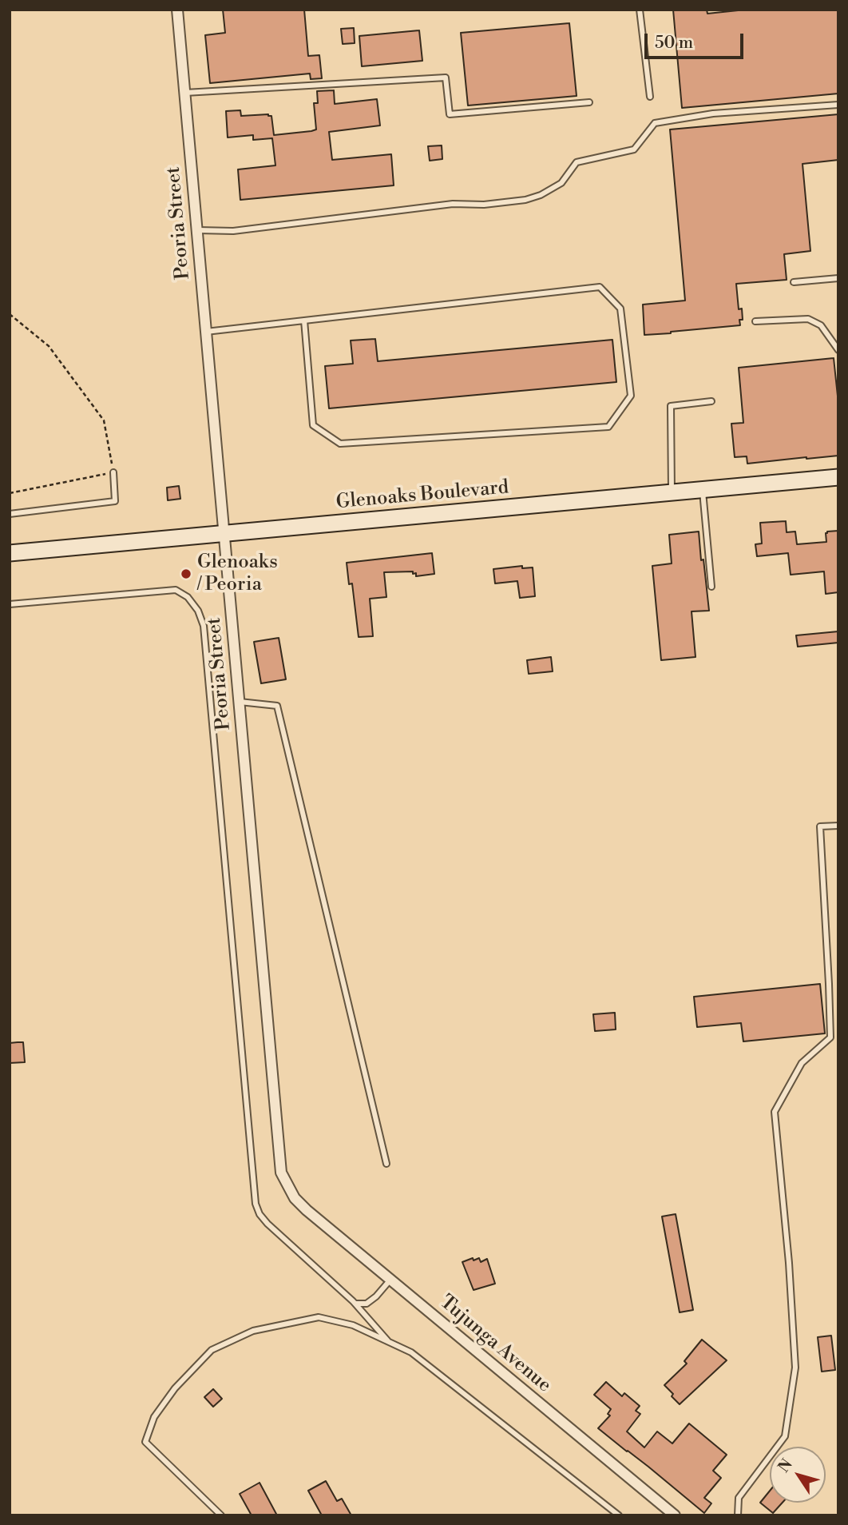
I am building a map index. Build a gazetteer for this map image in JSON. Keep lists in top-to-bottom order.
{
  "streets": {
    "main road": ["Glenoaks Boulevard"],
    "street": ["Peoria Street", "Tujunga Avenue"]
  },
  "crossings": [
    ["Peoria Street", "Glenoaks Boulevard"],
    ["Peoria Street", "Tujunga Avenue"]
  ],
  "places": ["Glenoaks / Peoria"],
  "scale_bar": "50 m",
  "north": "top left"
}
